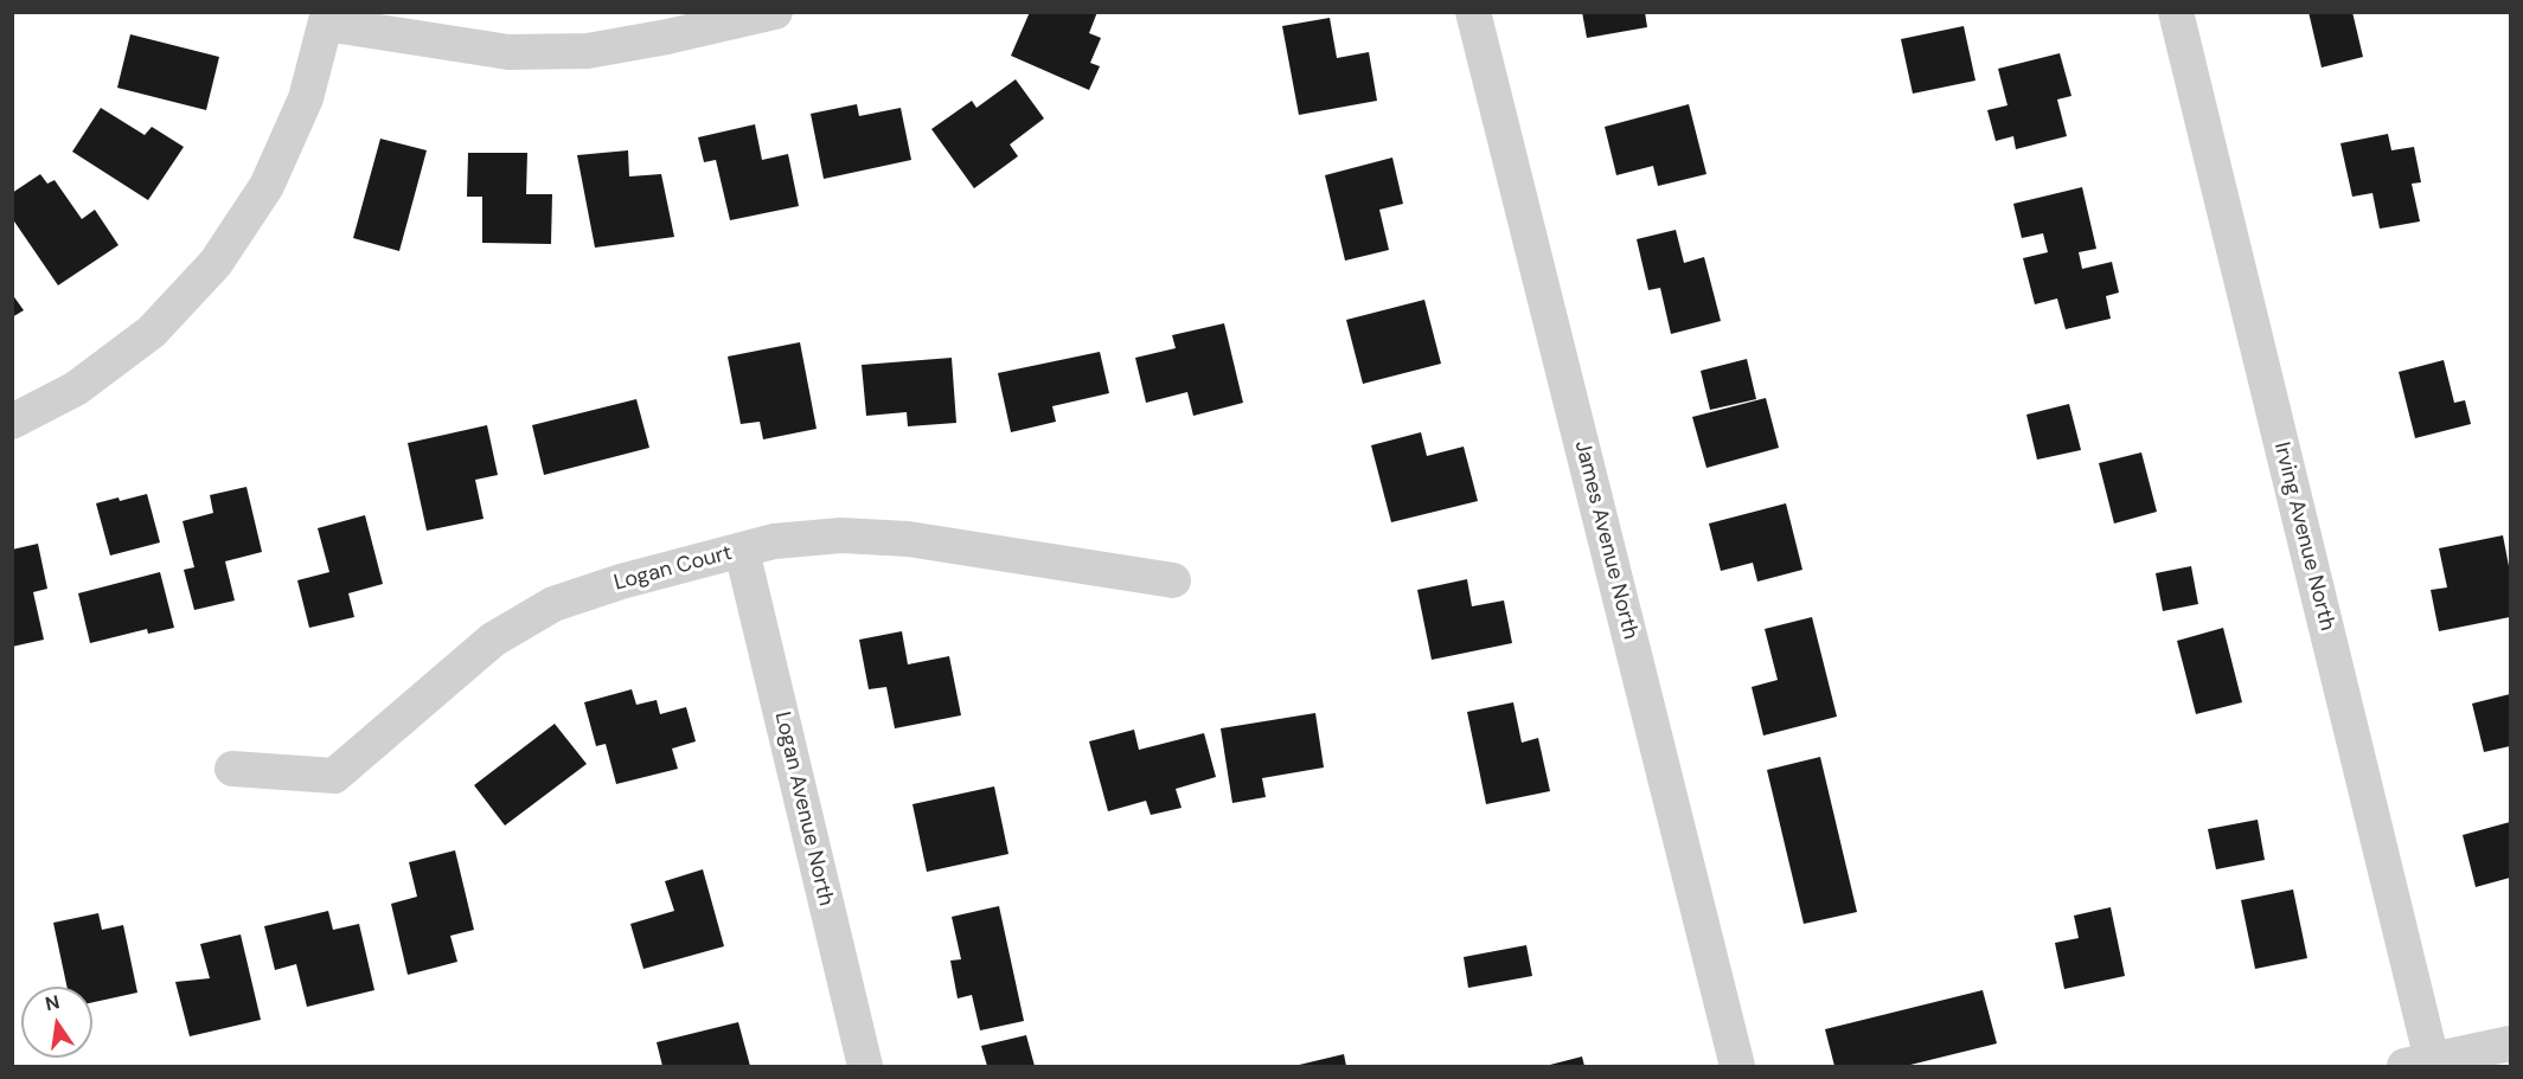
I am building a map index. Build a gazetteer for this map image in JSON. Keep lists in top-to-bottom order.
{
  "streets": {
    "street": [
      "Irving Avenue North",
      "James Avenue North",
      "Logan Court",
      "Logan Avenue North"
    ]
  },
  "crossings": [
    ["Logan Court", "Logan Avenue North"]
  ],
  "north": "top"
}
